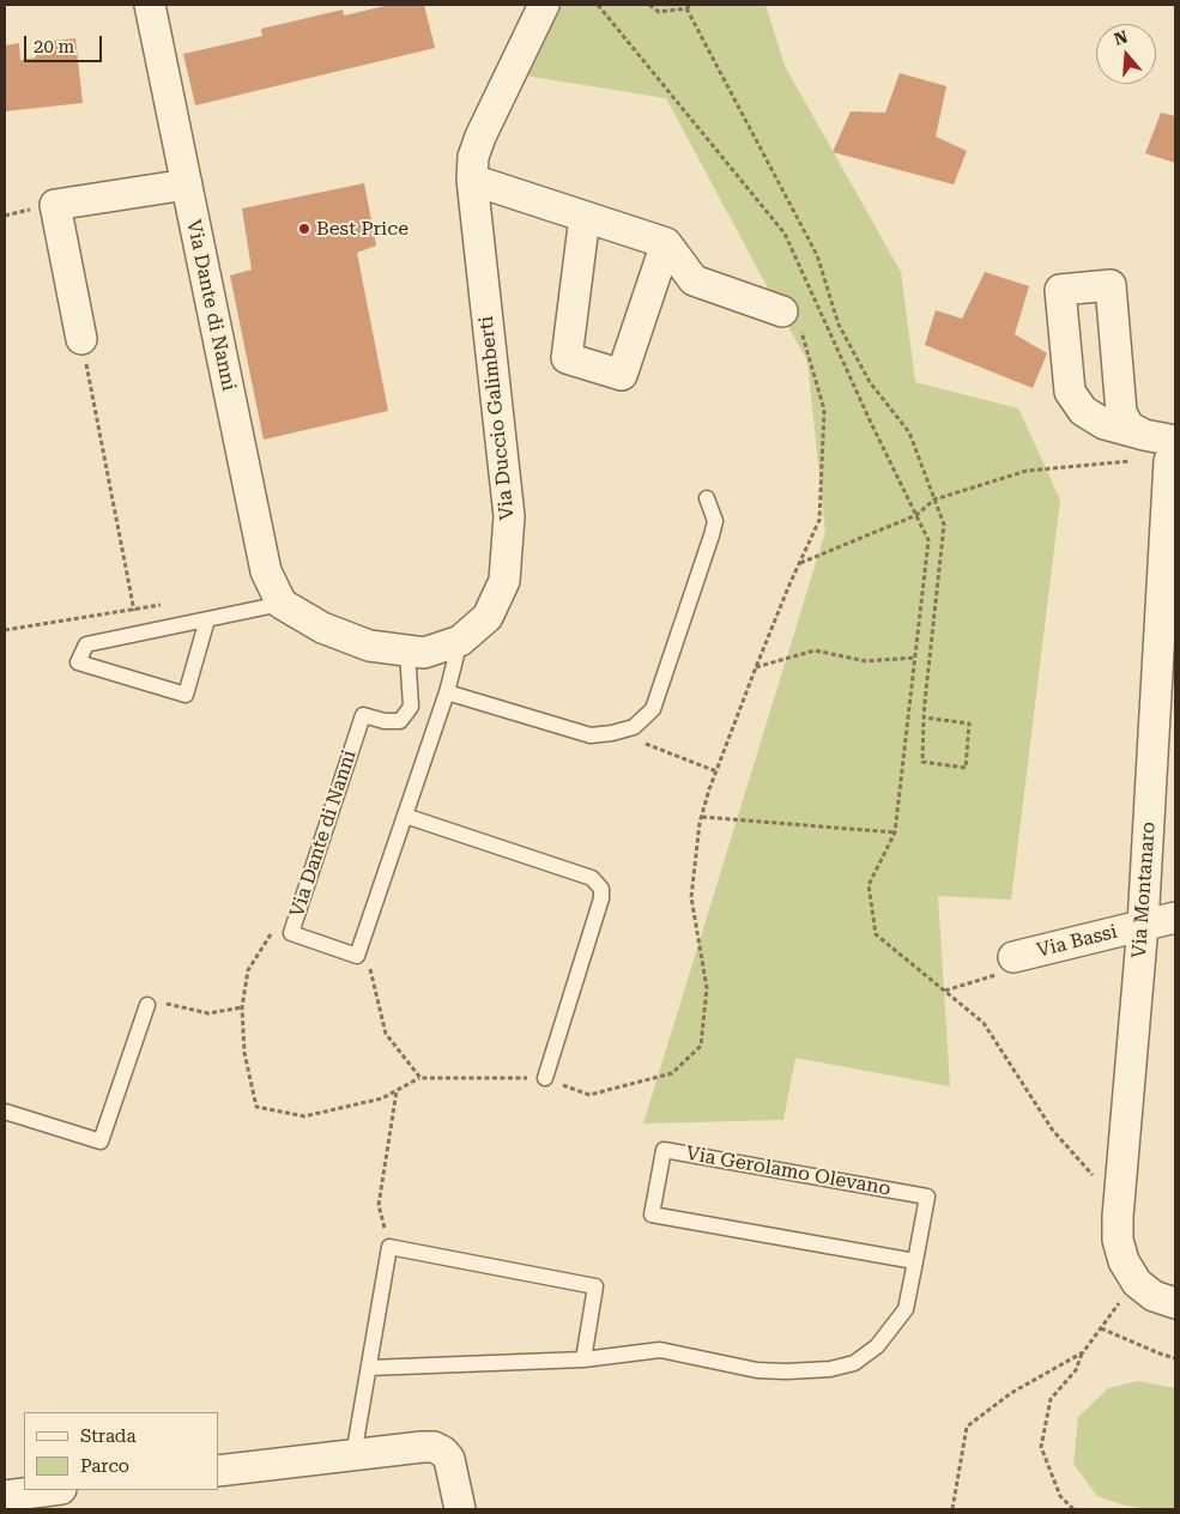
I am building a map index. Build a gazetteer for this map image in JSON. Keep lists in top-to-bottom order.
{
  "streets": {
    "street": [
      "Via Dante di Nanni",
      "Via Duccio Galimberti",
      "Via Montanaro",
      "Via Bassi"
    ],
    "lane": ["Via Gerolamo Olevano"]
  },
  "crossings": [
    ["Via Montanaro", "Via Bassi"]
  ],
  "places": ["Best Price"],
  "legend": ["Strada", "Parco"],
  "scale_bar": "20 m",
  "north": "top"
}
